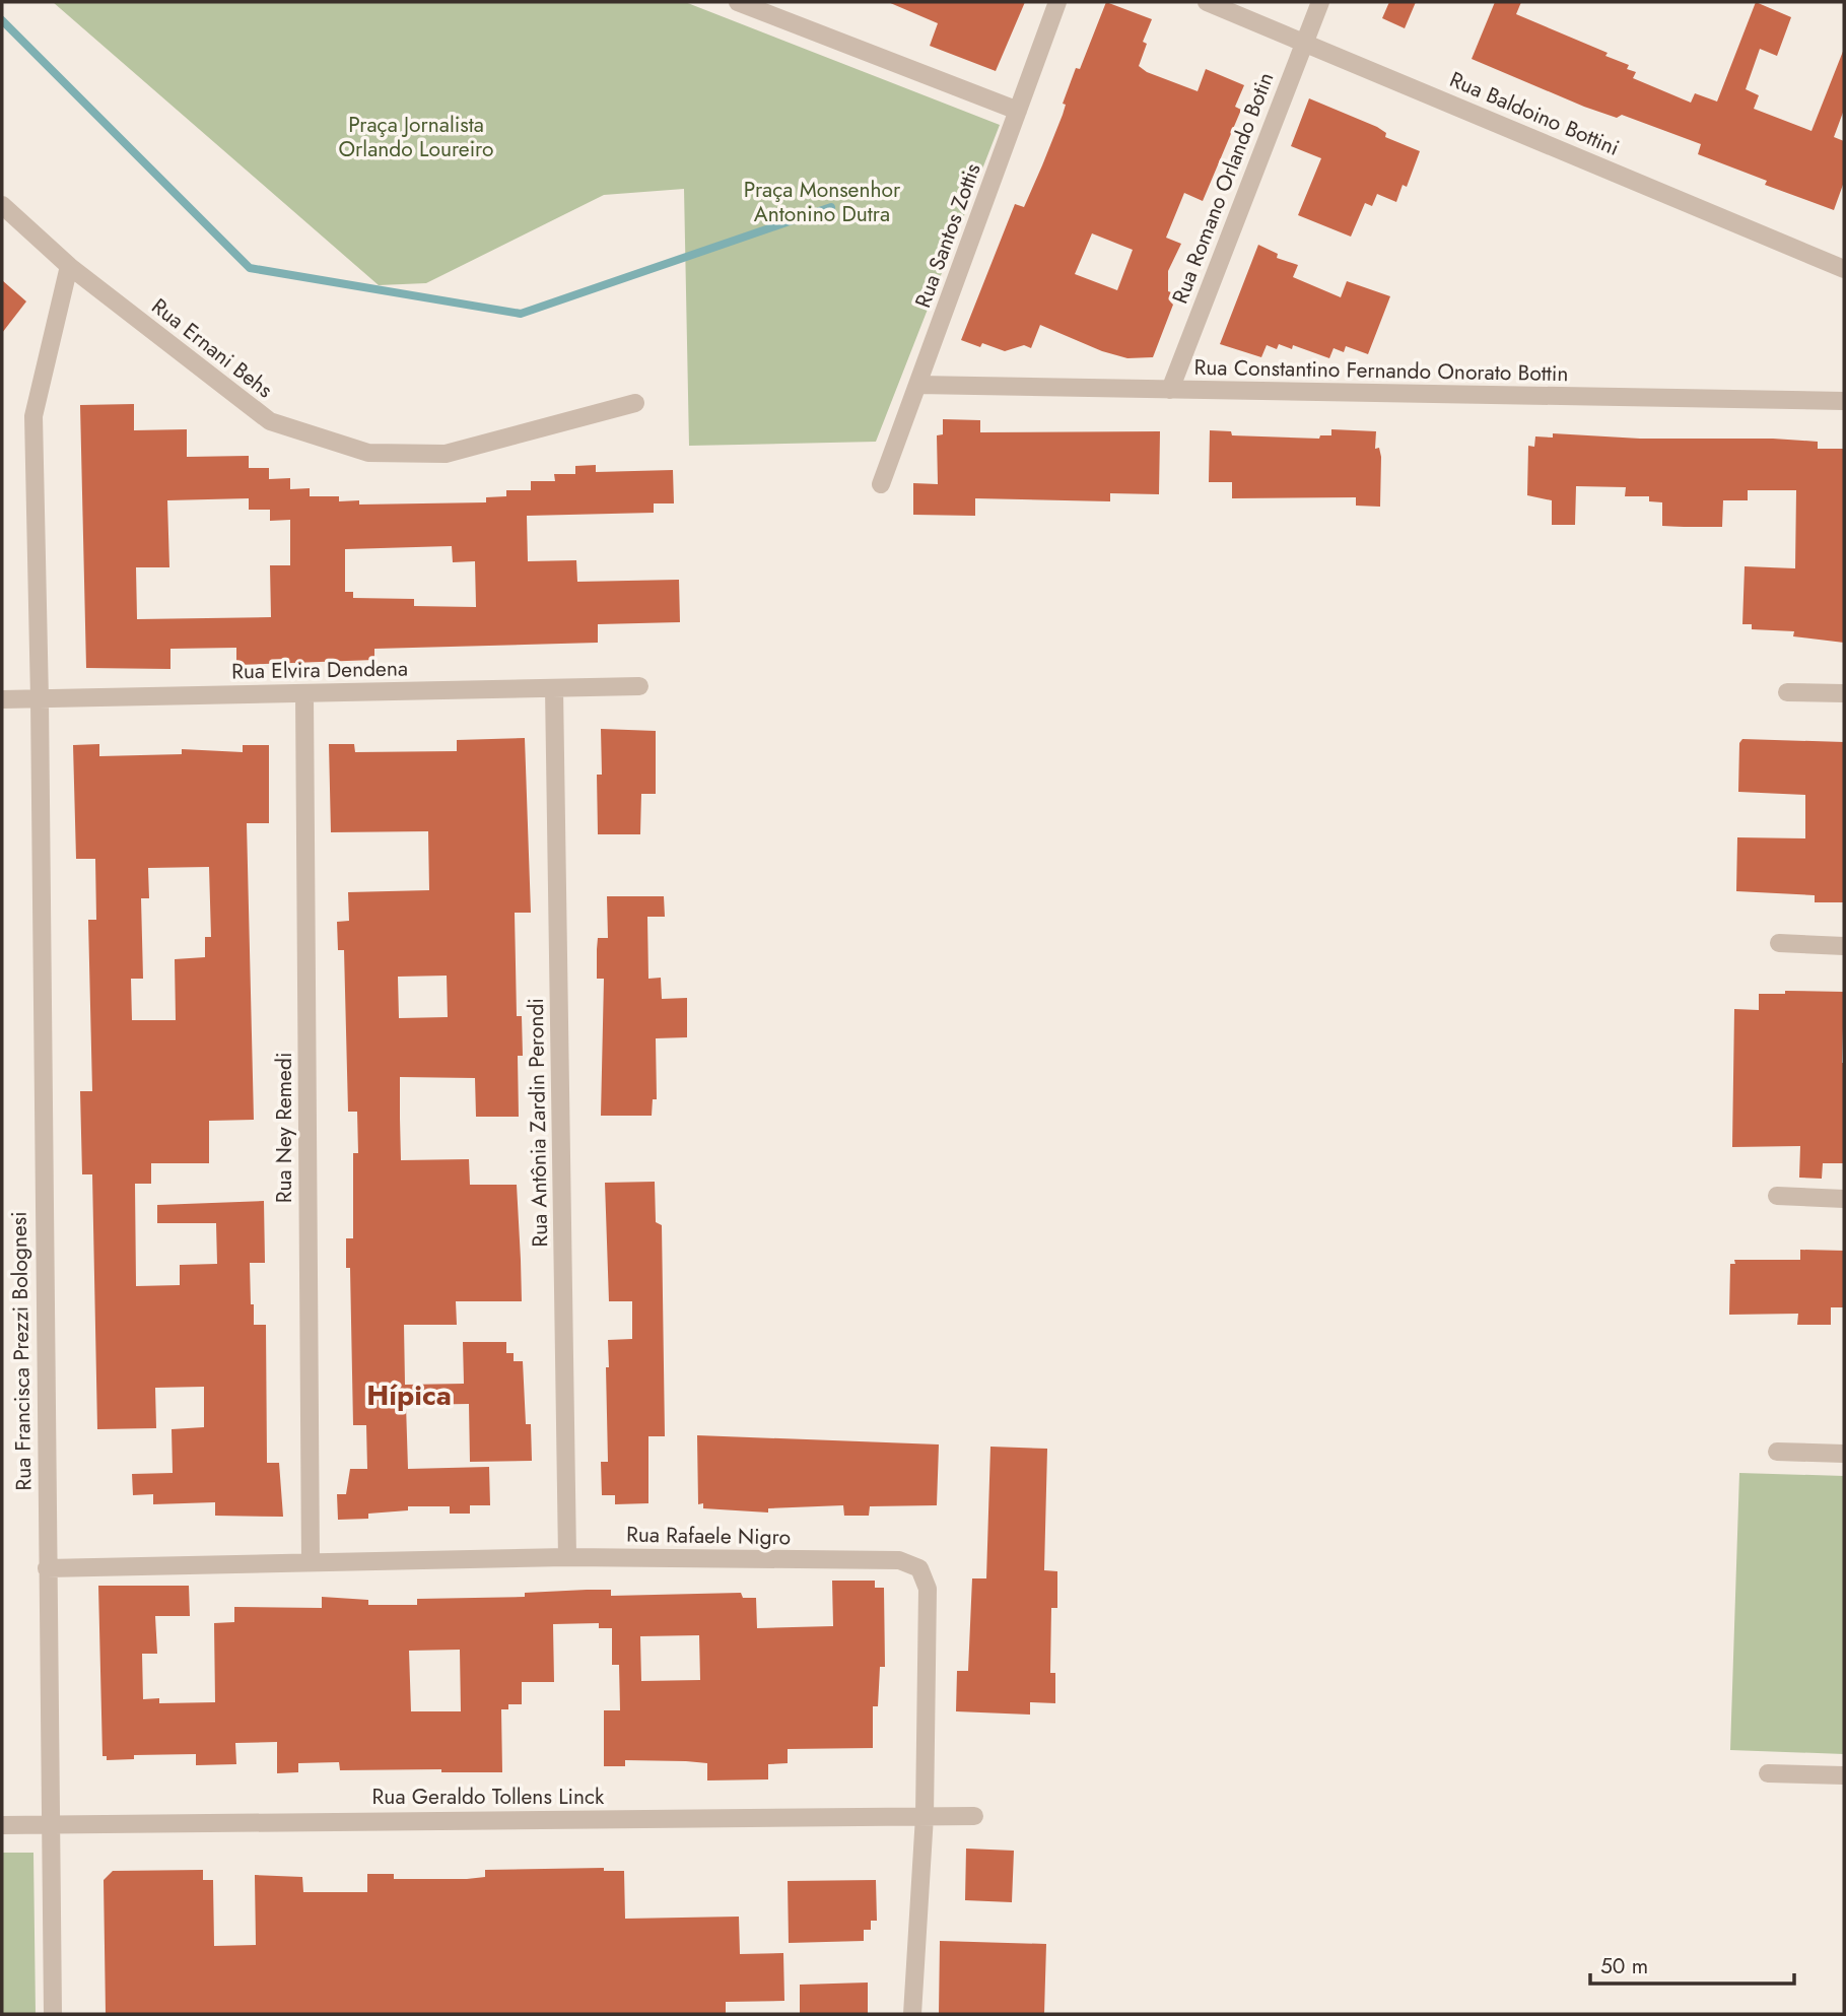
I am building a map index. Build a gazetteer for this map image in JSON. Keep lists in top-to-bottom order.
{
  "streets": {
    "street": [
      "Rua Baldoino Bottini",
      "Rua Romano Orlando Botin",
      "Rua Santos Zottis",
      "Rua Ernani Behs",
      "Rua Constantino Fernando Onorato Bottin",
      "Rua Elvira Dendena",
      "Rua Antônia Zardin Perondi",
      "Rua Ney Remedi",
      "Rua Francisca Prezzi Bolognesi",
      "Rua Rafaele Nigro",
      "Rua Geraldo Tollens Linck"
    ]
  },
  "crossings": [
    ["Rua Baldoino Bottini", "Rua Romano Orlando Botin"],
    ["Rua Romano Orlando Botin", "Rua Constantino Fernando Onorato Bottin"],
    ["Rua Santos Zottis", "Rua Constantino Fernando Onorato Bottin"],
    ["Rua Ernani Behs", "Rua Francisca Prezzi Bolognesi"],
    ["Rua Elvira Dendena", "Rua Antônia Zardin Perondi"],
    ["Rua Elvira Dendena", "Rua Ney Remedi"],
    ["Rua Elvira Dendena", "Rua Francisca Prezzi Bolognesi"],
    ["Rua Antônia Zardin Perondi", "Rua Rafaele Nigro"],
    ["Rua Ney Remedi", "Rua Rafaele Nigro"],
    ["Rua Francisca Prezzi Bolognesi", "Rua Rafaele Nigro"],
    ["Rua Francisca Prezzi Bolognesi", "Rua Geraldo Tollens Linck"],
    ["Rua Rafaele Nigro", "Rua Geraldo Tollens Linck"]
  ],
  "districts": ["Hípica"],
  "parks": ["Praça Jornalista Orlando Loureiro", "Praça Monsenhor Antonino Dutra"],
  "scale_bar": "50 m"
}
